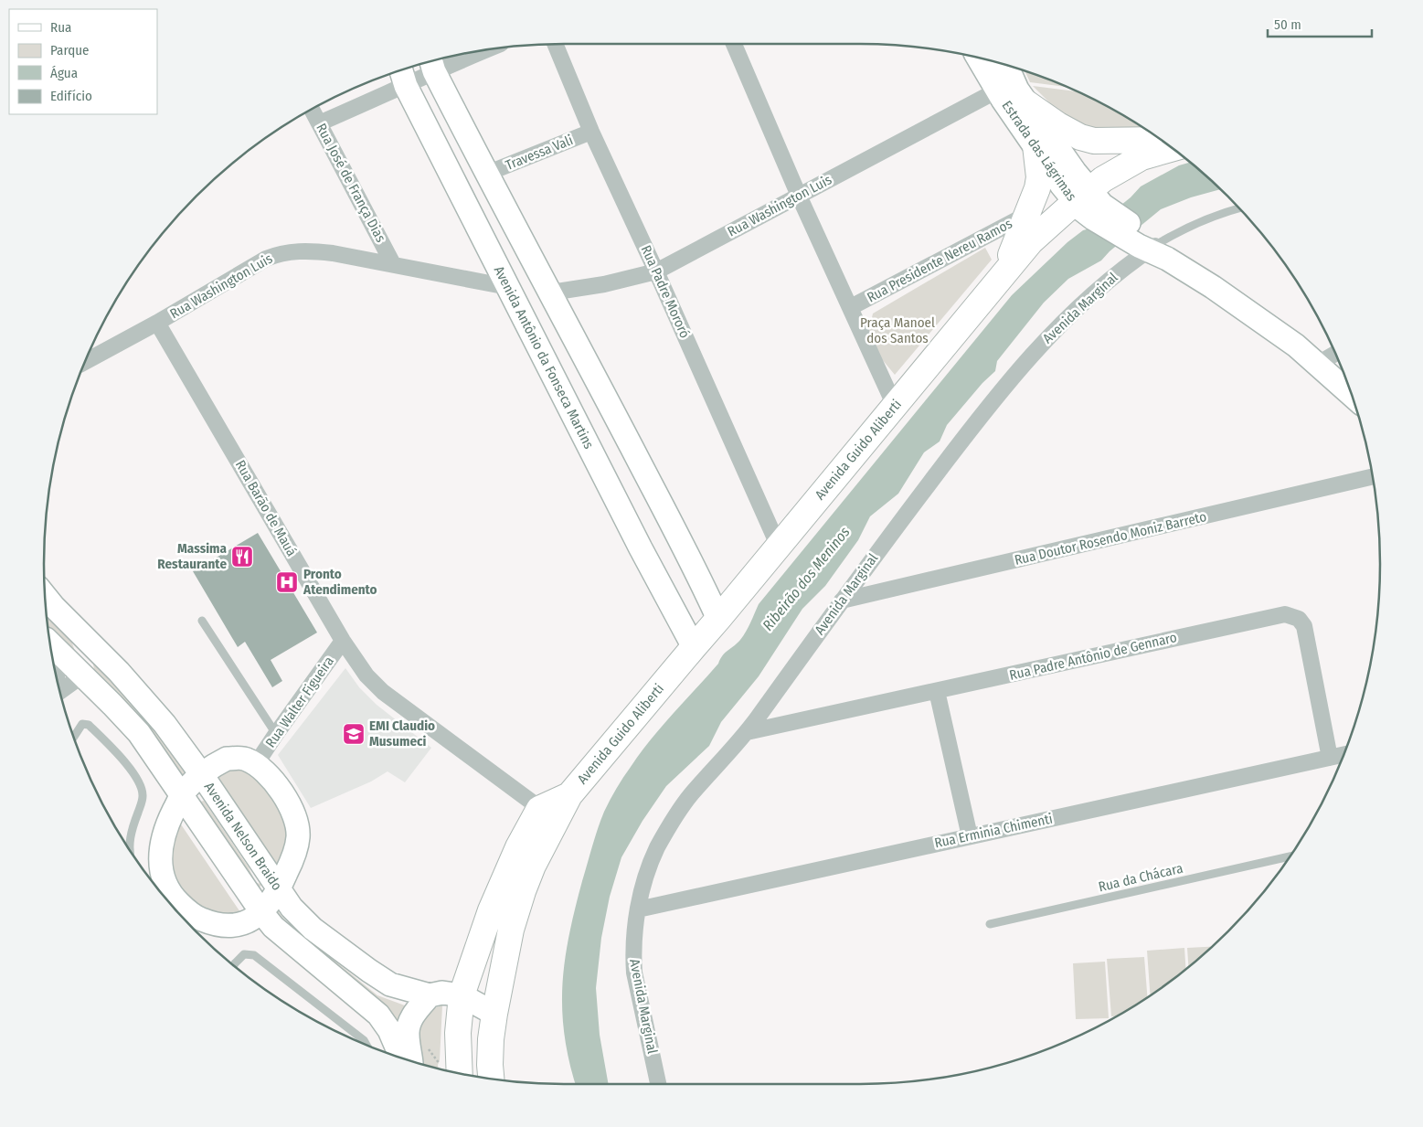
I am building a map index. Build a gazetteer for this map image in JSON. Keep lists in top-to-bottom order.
{
  "streets": {
    "main road": [
      "Estrada das Lágrimas",
      "Avenida Antônio da Fonseca Martins",
      "Avenida Guido Aliberti",
      "Avenida Nelson Braido"
    ],
    "street": [
      "Travessa Vali",
      "Rua José de França Dias",
      "Rua Washington Luis",
      "Rua Presidente Nereu Ramos",
      "Rua Padre Mororó",
      "Avenida Marginal",
      "Rua Barão de Mauá",
      "Rua Doutor Rosendo Moniz Barreto",
      "Rua Padre Antônio de Gennaro",
      "Rua Walter Figueira",
      "Rua Erminia Chimenti"
    ],
    "lane": ["Rua da Chácara"]
  },
  "crossings": [
    ["Estrada das Lágrimas", "Rua Washington Luis"],
    ["Estrada das Lágrimas", "Avenida Marginal"],
    ["Estrada das Lágrimas", "Avenida Guido Aliberti"],
    ["Travessa Vali", "Rua Padre Mororó"],
    ["Rua José de França Dias", "Rua Washington Luis"],
    ["Rua Washington Luis", "Rua Padre Mororó"],
    ["Rua Washington Luis", "Avenida Antônio da Fonseca Martins"],
    ["Rua Washington Luis", "Rua Barão de Mauá"],
    ["Rua Padre Mororó", "Avenida Guido Aliberti"],
    ["Avenida Marginal", "Rua Doutor Rosendo Moniz Barreto"],
    ["Avenida Marginal", "Rua Padre Antônio de Gennaro"],
    ["Avenida Marginal", "Rua Erminia Chimenti"],
    ["Avenida Antônio da Fonseca Martins", "Avenida Guido Aliberti"],
    ["Avenida Guido Aliberti", "Rua Barão de Mauá"],
    ["Rua Barão de Mauá", "Rua Walter Figueira"],
    ["Rua Padre Antônio de Gennaro", "Rua Erminia Chimenti"]
  ],
  "water": ["Ribeirão dos Meninos"],
  "parks": ["Praça Manoel dos Santos"],
  "places": {
    "restaurant": ["Massima Restaurante"],
    "hospital": ["Pronto Atendimento"],
    "school or university": ["EMI Claudio Musumeci"]
  },
  "legend": [
    "Rua",
    "Parque",
    "Água",
    "Edifício"
  ],
  "scale_bar": "50 m"
}
